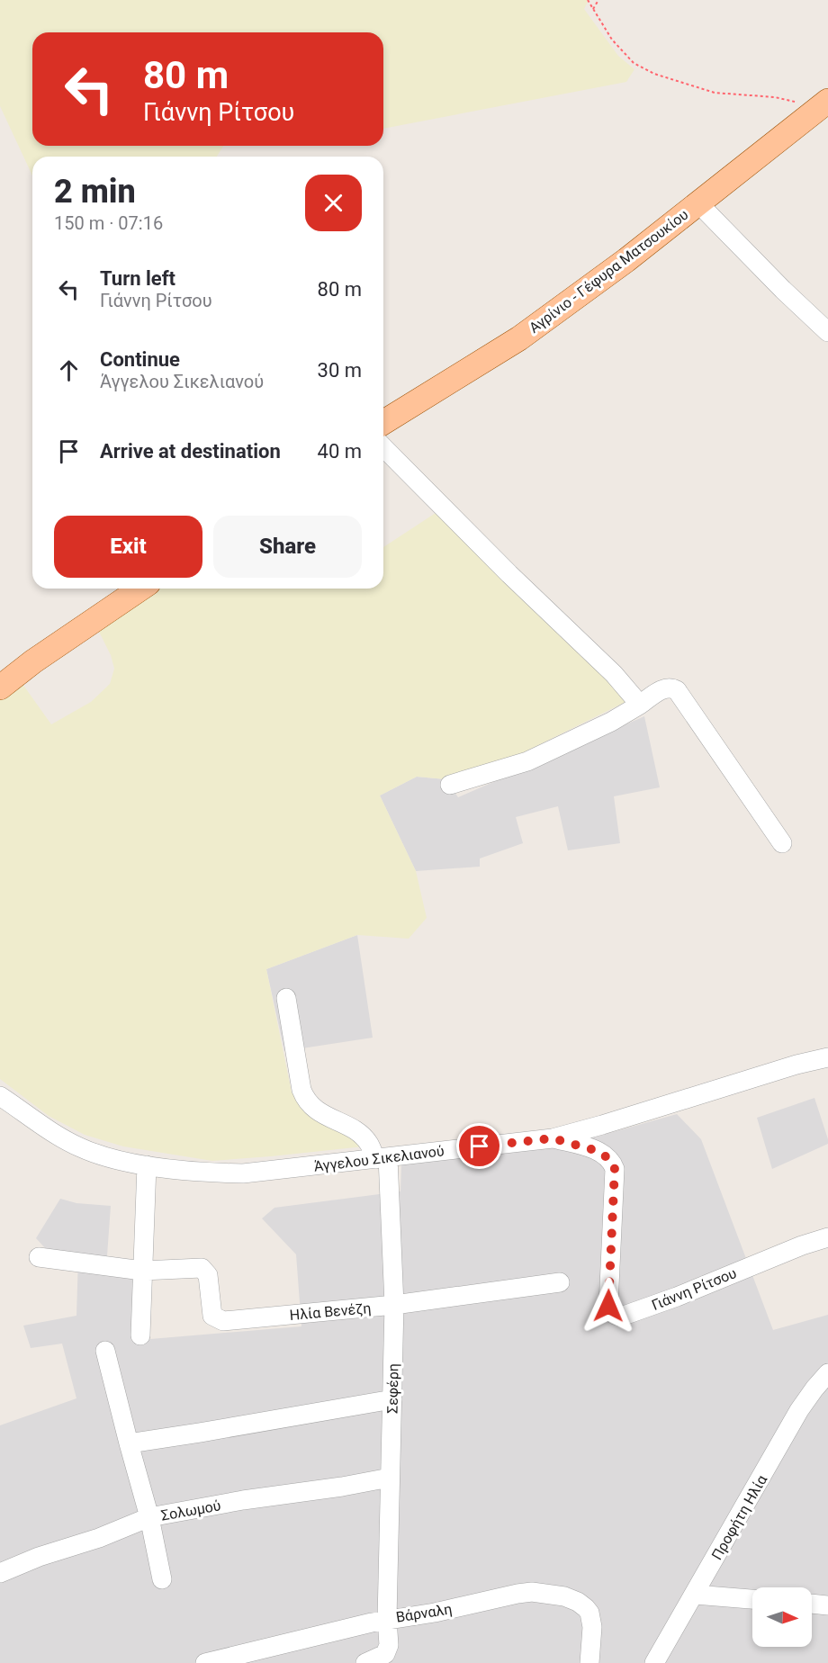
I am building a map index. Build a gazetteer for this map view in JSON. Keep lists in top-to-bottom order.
{
  "streets": {
    "main road": ["Αγρίνιο - Γέφυρα Ματσουκίου"],
    "street": [
      "Άγγελου Σικελιανού",
      "Γιάννη Ρίτσου",
      "Ηλία Βενέζη",
      "Σεφέρη",
      "Σολωμού",
      "Προφήτη Ηλία",
      "Βάρναλη"
    ]
  },
  "crossings": [
    ["Άγγελου Σικελιανού", "Γιάννη Ρίτσου"],
    ["Άγγελου Σικελιανού", "Σεφέρη"],
    ["Ηλία Βενέζη", "Σεφέρη"],
    ["Σεφέρη", "Σολωμού"],
    ["Σεφέρη", "Βάρναλη"]
  ],
  "north": "right",
  "page": {
    "turn": ["80 m", "Γιάννη Ρίτσου"],
    "heading": ["2 min", "150 m · 07:16"],
    "list": [
      {
        "name": "Turn left",
        "note": "Γιάννη Ρίτσου",
        "value": "80 m"
      },
      {
        "name": "Continue",
        "note": "Άγγελου Σικελιανού",
        "value": "30 m"
      },
      {
        "name": "Arrive at destination",
        "value": "40 m"
      }
    ],
    "buttons": ["Exit", "Share"]
  }
}
